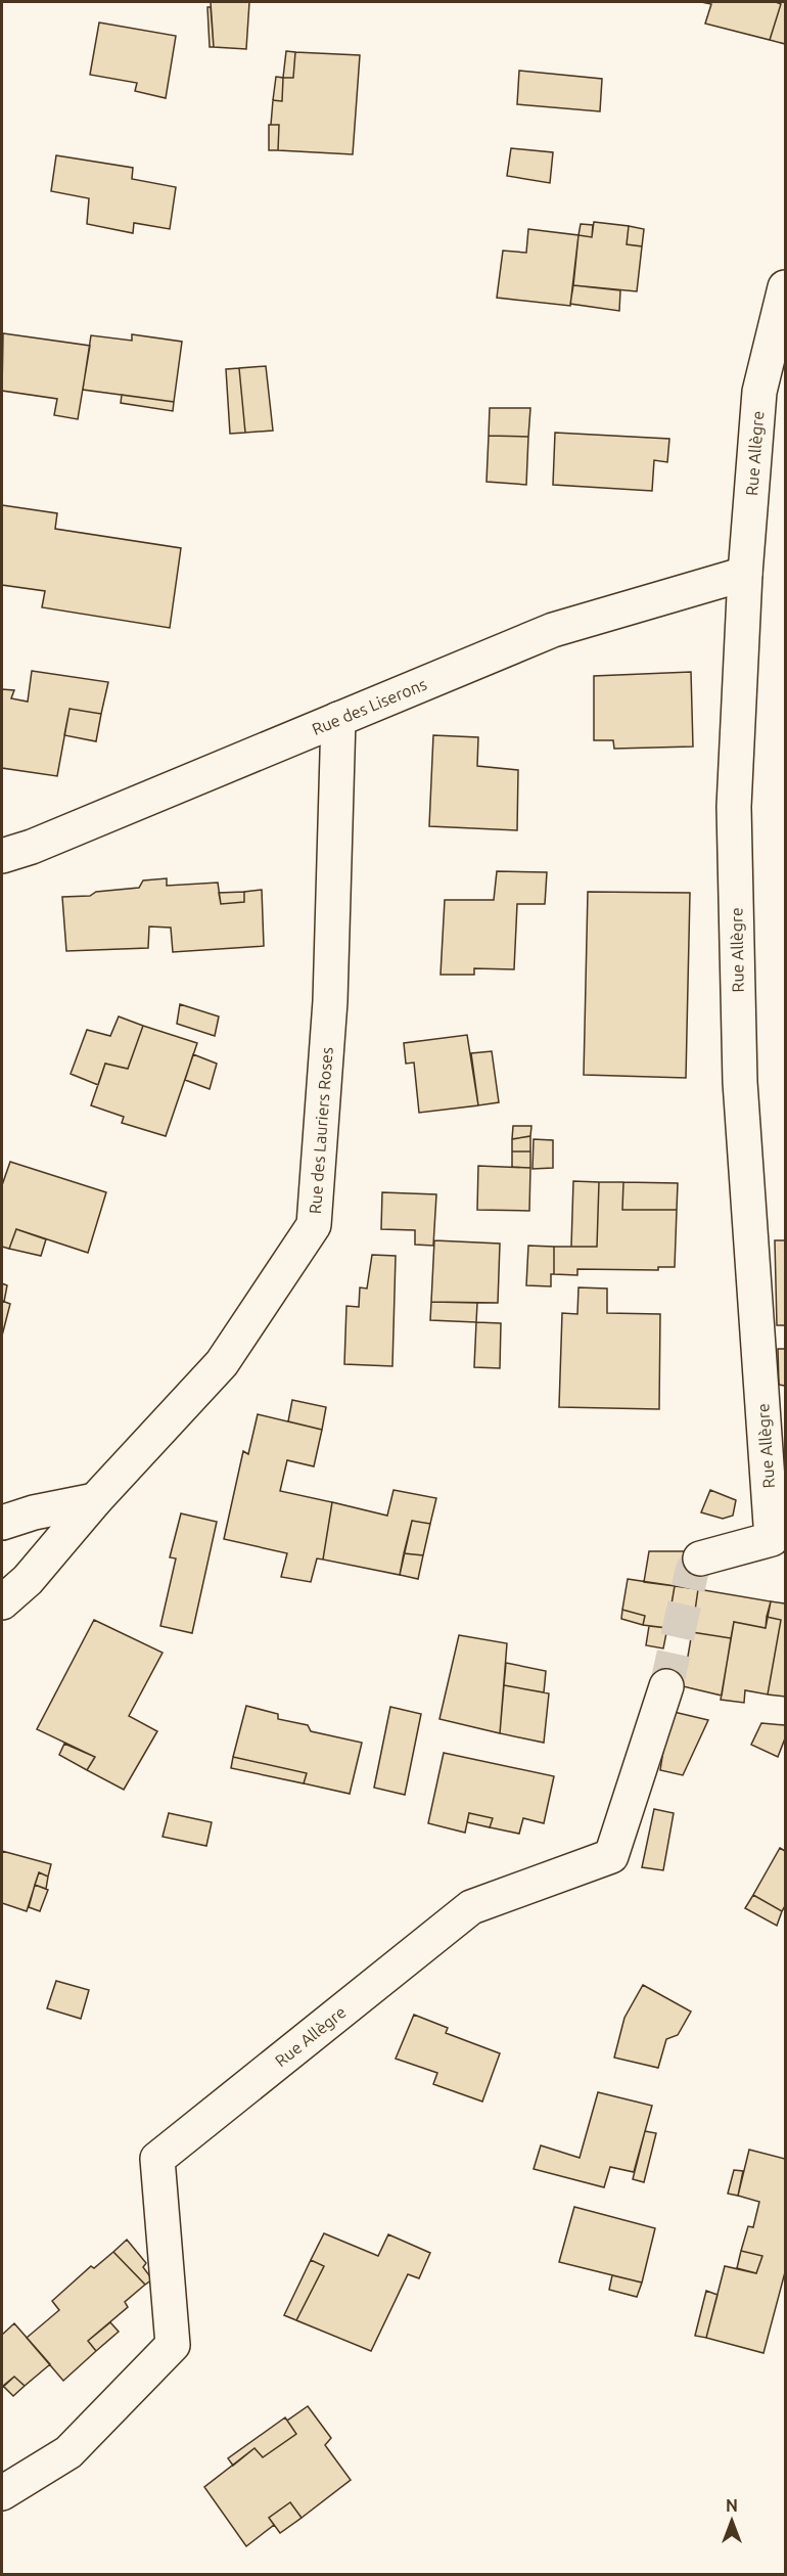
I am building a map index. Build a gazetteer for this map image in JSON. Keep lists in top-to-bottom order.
{
  "streets": {
    "street": ["Rue Allègre", "Rue des Liserons", "Rue des Lauriers Roses"]
  },
  "crossings": [
    ["Rue Allègre", "Rue des Liserons"],
    ["Rue des Liserons", "Rue des Lauriers Roses"]
  ],
  "north": "top"
}
